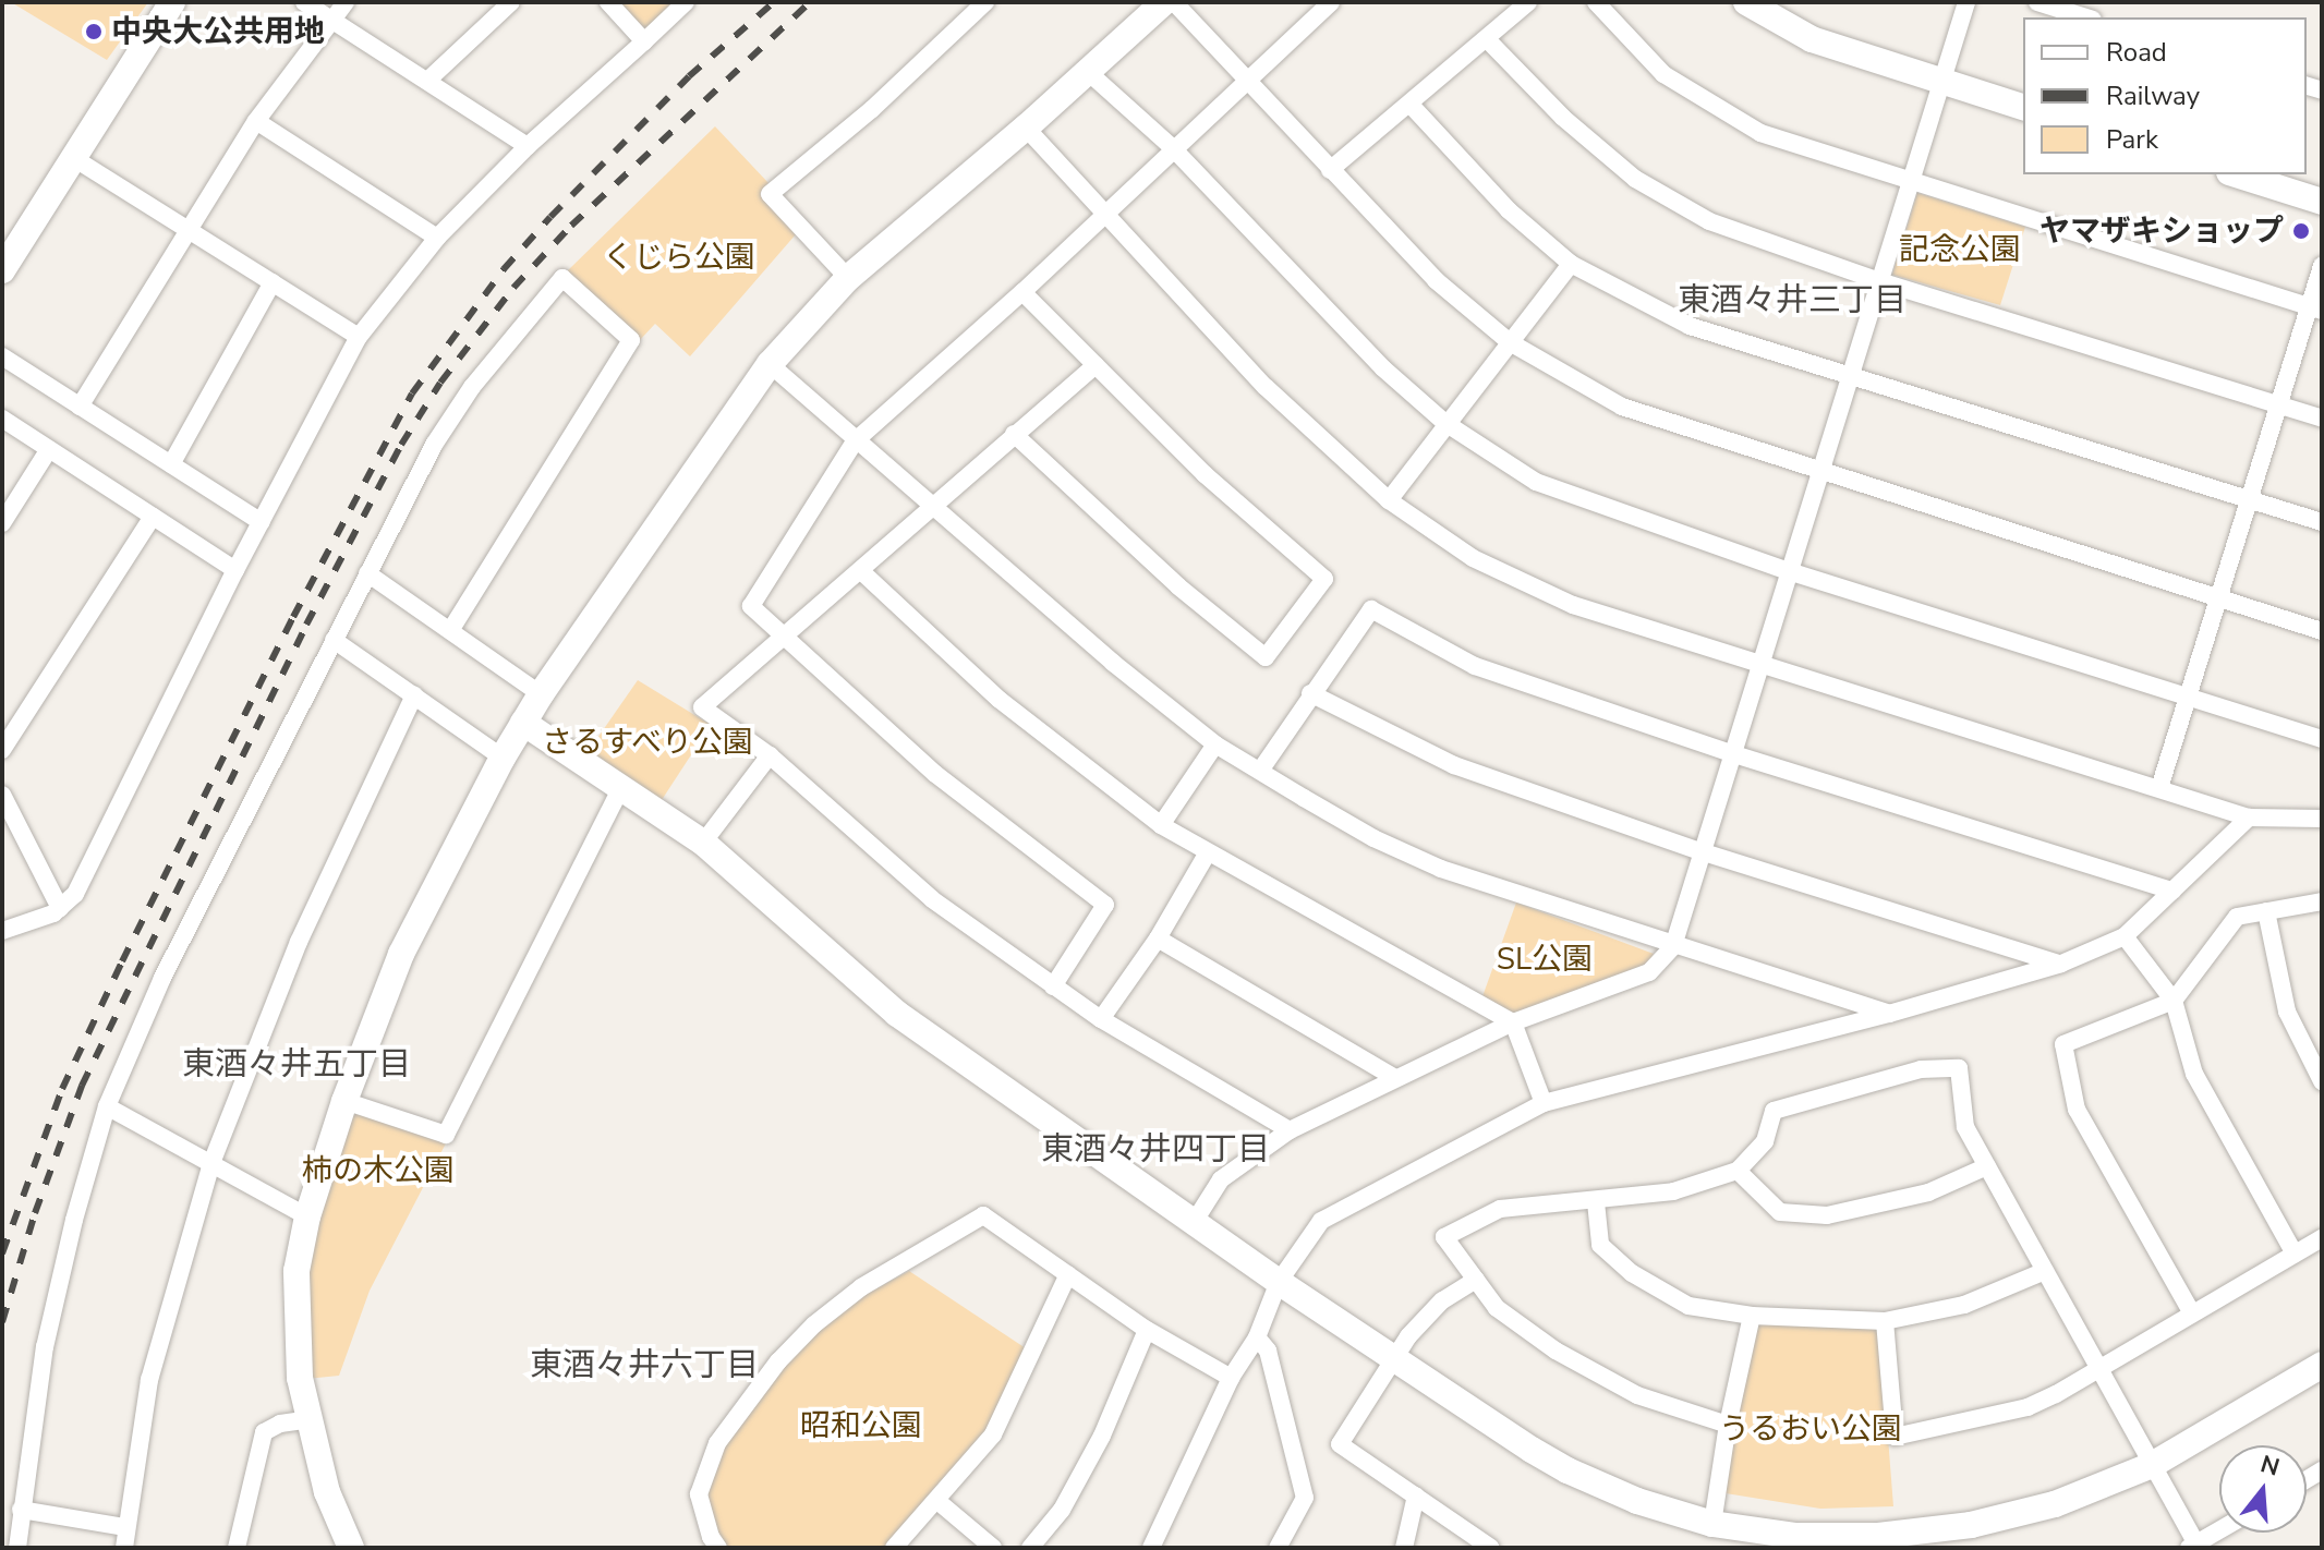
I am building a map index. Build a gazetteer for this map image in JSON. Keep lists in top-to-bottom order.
{
  "districts": [
    "東酒々井三丁目",
    "東酒々井五丁目",
    "東酒々井四丁目",
    "東酒々井六丁目"
  ],
  "parks": [
    "記念公園",
    "くじら公園",
    "さるすべり公園",
    "SL公園",
    "柿の木公園",
    "昭和公園",
    "うるおい公園"
  ],
  "places": ["中央大公共用地", "ヤマザキショップ"],
  "legend": ["Road", "Railway", "Park"],
  "north": "top"
}
